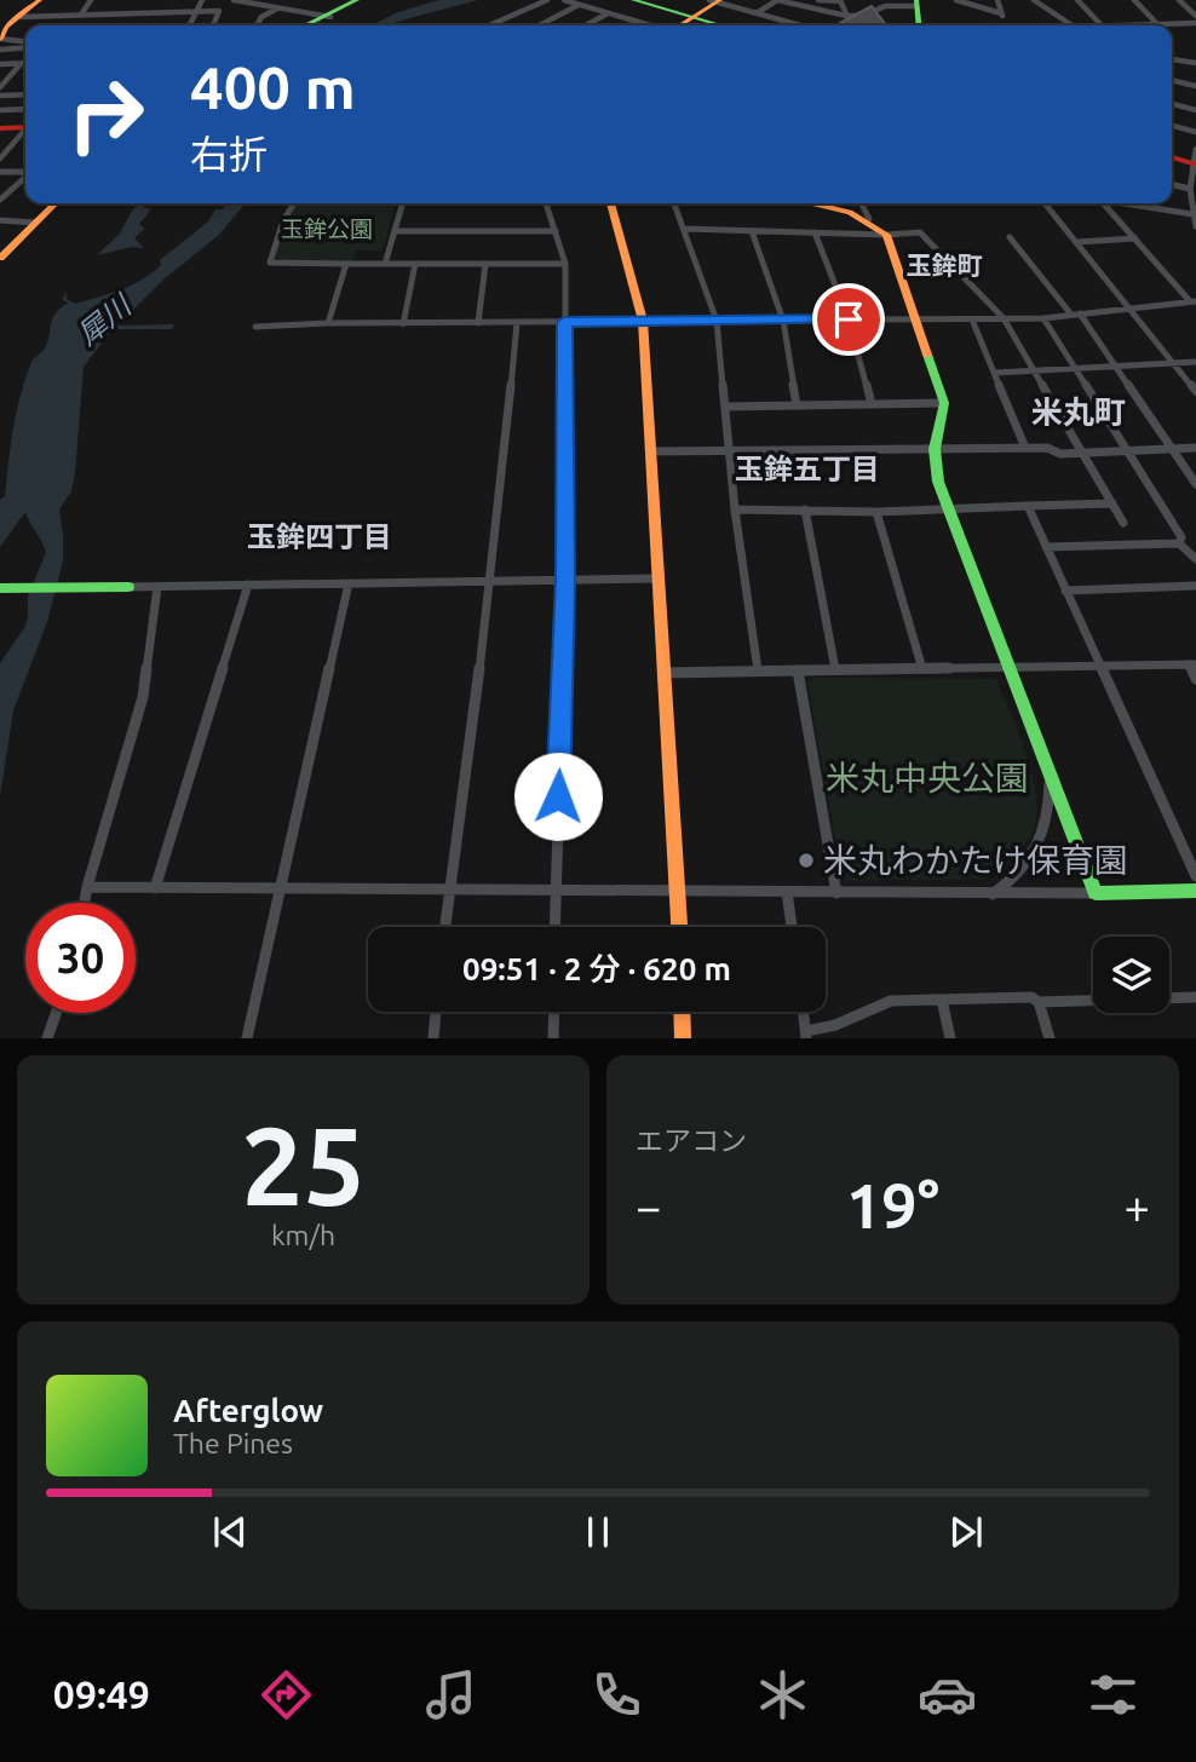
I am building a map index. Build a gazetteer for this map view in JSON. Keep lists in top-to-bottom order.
{
  "districts": [
    "玉鉾町",
    "米丸町",
    "玉鉾五丁目",
    "玉鉾四丁目"
  ],
  "water": ["犀川"],
  "parks": ["玉鉾公園", "米丸中央公園"],
  "places": ["米丸わかたけ保育園"],
  "page": {
    "turn": ["400 m", "右折"],
    "limit": "30",
    "trip": "09:51 · 2 分 · 620 m",
    "tile": [
      ["25", "km/h"],
      "エアコン"
    ],
    "heat": ["−", "19°", "+"],
    "song": ["Afterglow", "The Pines"],
    "tabs": "09:49"
  }
}
